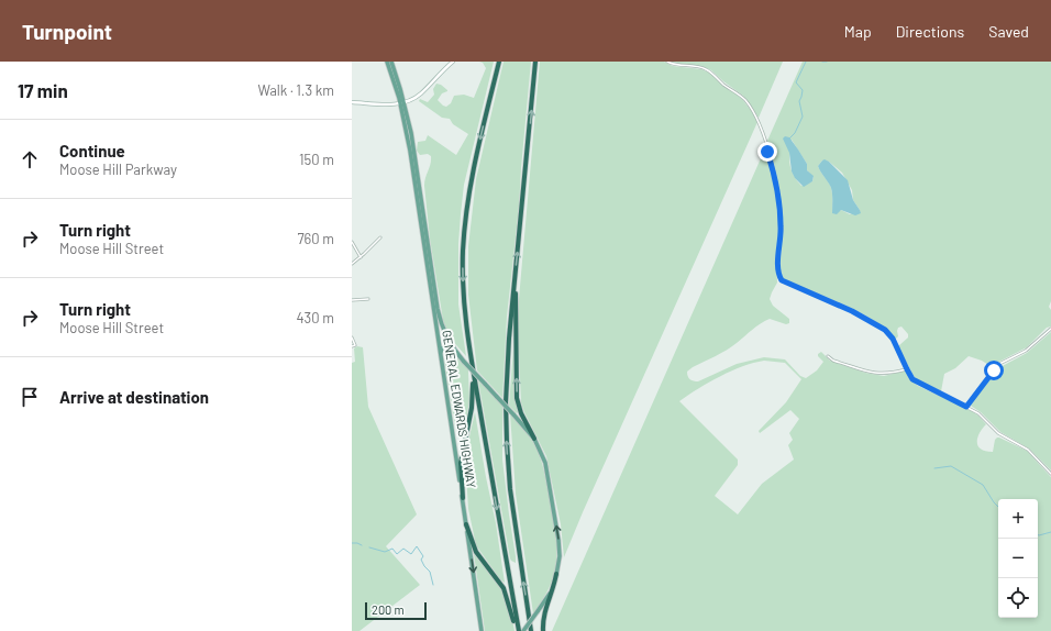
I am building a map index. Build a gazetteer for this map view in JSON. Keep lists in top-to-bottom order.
{
  "streets": {
    "main road": ["GENERAL EDWARDS HIGHWAY"]
  },
  "scale_bar": "200 m",
  "page": {
    "header": "Turnpoint",
    "nav": ["Map", "Directions", "Saved"],
    "heading": ["17 min", "Walk · 1.3 km"],
    "list": [
      ["Continue", "Moose Hill Parkway", "150 m"],
      ["Turn right", "Moose Hill Street", "760 m"],
      ["Turn right", "Moose Hill Street", "430 m"],
      "Arrive at destination"
    ],
    "map_buttons": ["+", "−"],
    "scale": "200 m"
  }
}
